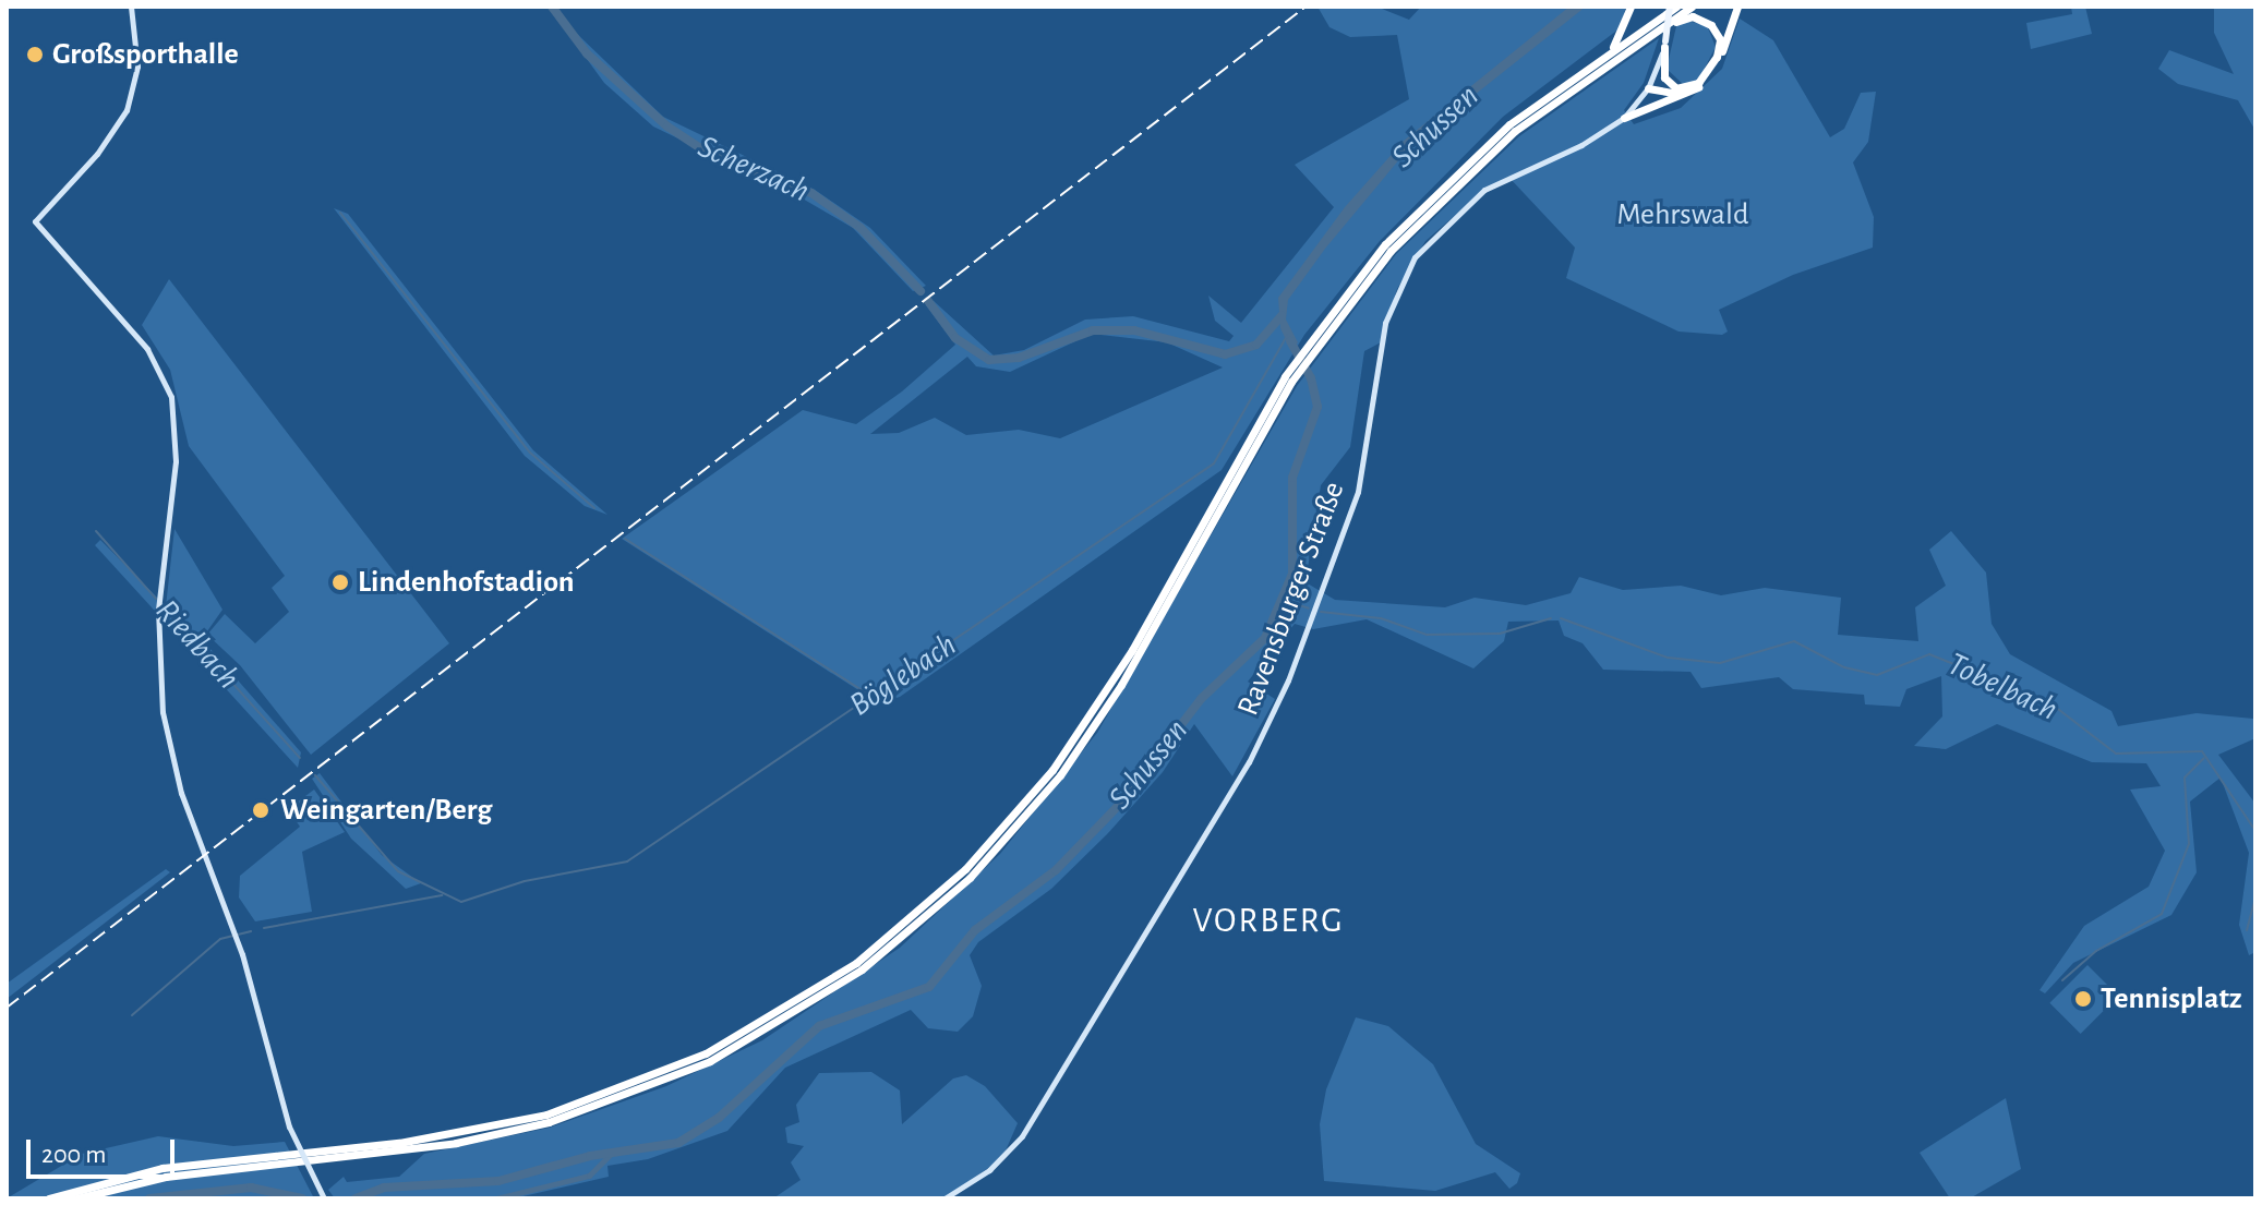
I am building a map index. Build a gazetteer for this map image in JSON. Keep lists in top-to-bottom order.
{
  "streets": {
    "main road": ["Ravensburger Straße"]
  },
  "districts": ["VORBERG"],
  "water": [
    "Schussen",
    "Scherzach",
    "Riedbach",
    "Böglebach",
    "Tobelbach"
  ],
  "parks": ["Mehrswald"],
  "places": [
    "Großsporthalle",
    "Lindenhofstadion",
    "Weingarten/Berg",
    "Tennisplatz"
  ],
  "scale_bar": "200 m"
}
